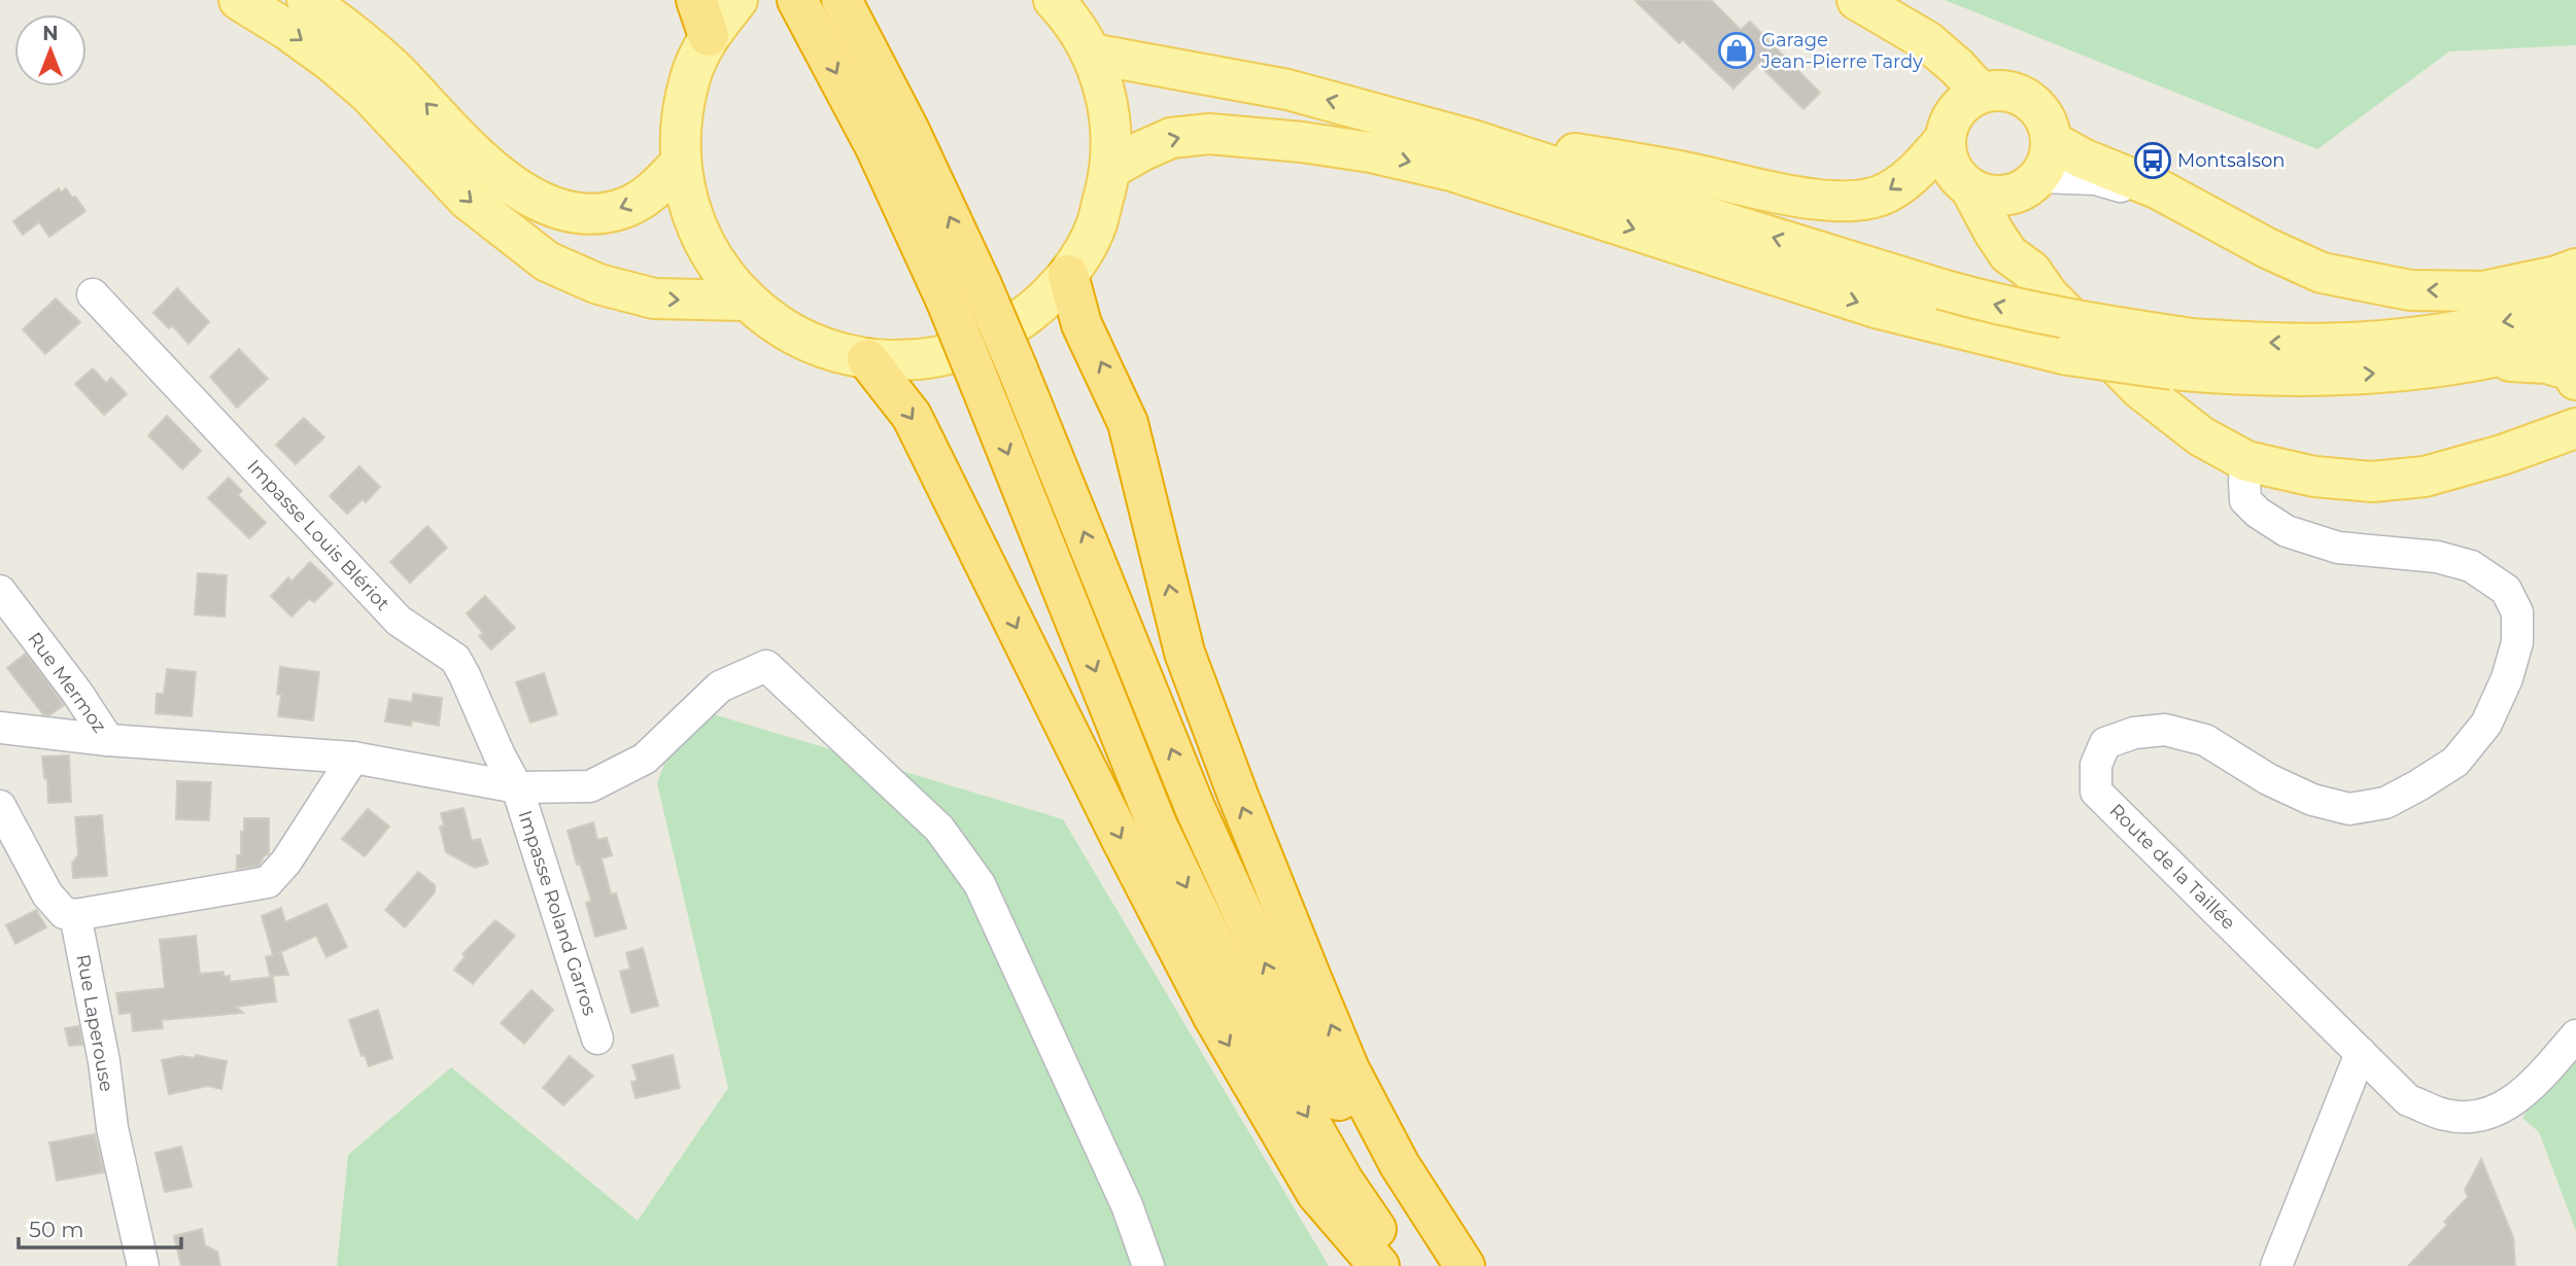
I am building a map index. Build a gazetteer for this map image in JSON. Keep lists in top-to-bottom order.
{
  "streets": {
    "street": [
      "Impasse Louis Blériot",
      "Rue Mermoz",
      "Route de la Taillée",
      "Impasse Roland Garros",
      "Rue Laperouse"
    ]
  },
  "crossings": [
    ["Impasse Louis Blériot", "Impasse Roland Garros"]
  ],
  "places": {
    "shop": ["Garage Jean-Pierre Tardy"],
    "bus stop": ["Montsalson"]
  },
  "scale_bar": "50 m",
  "north": "top"
}
